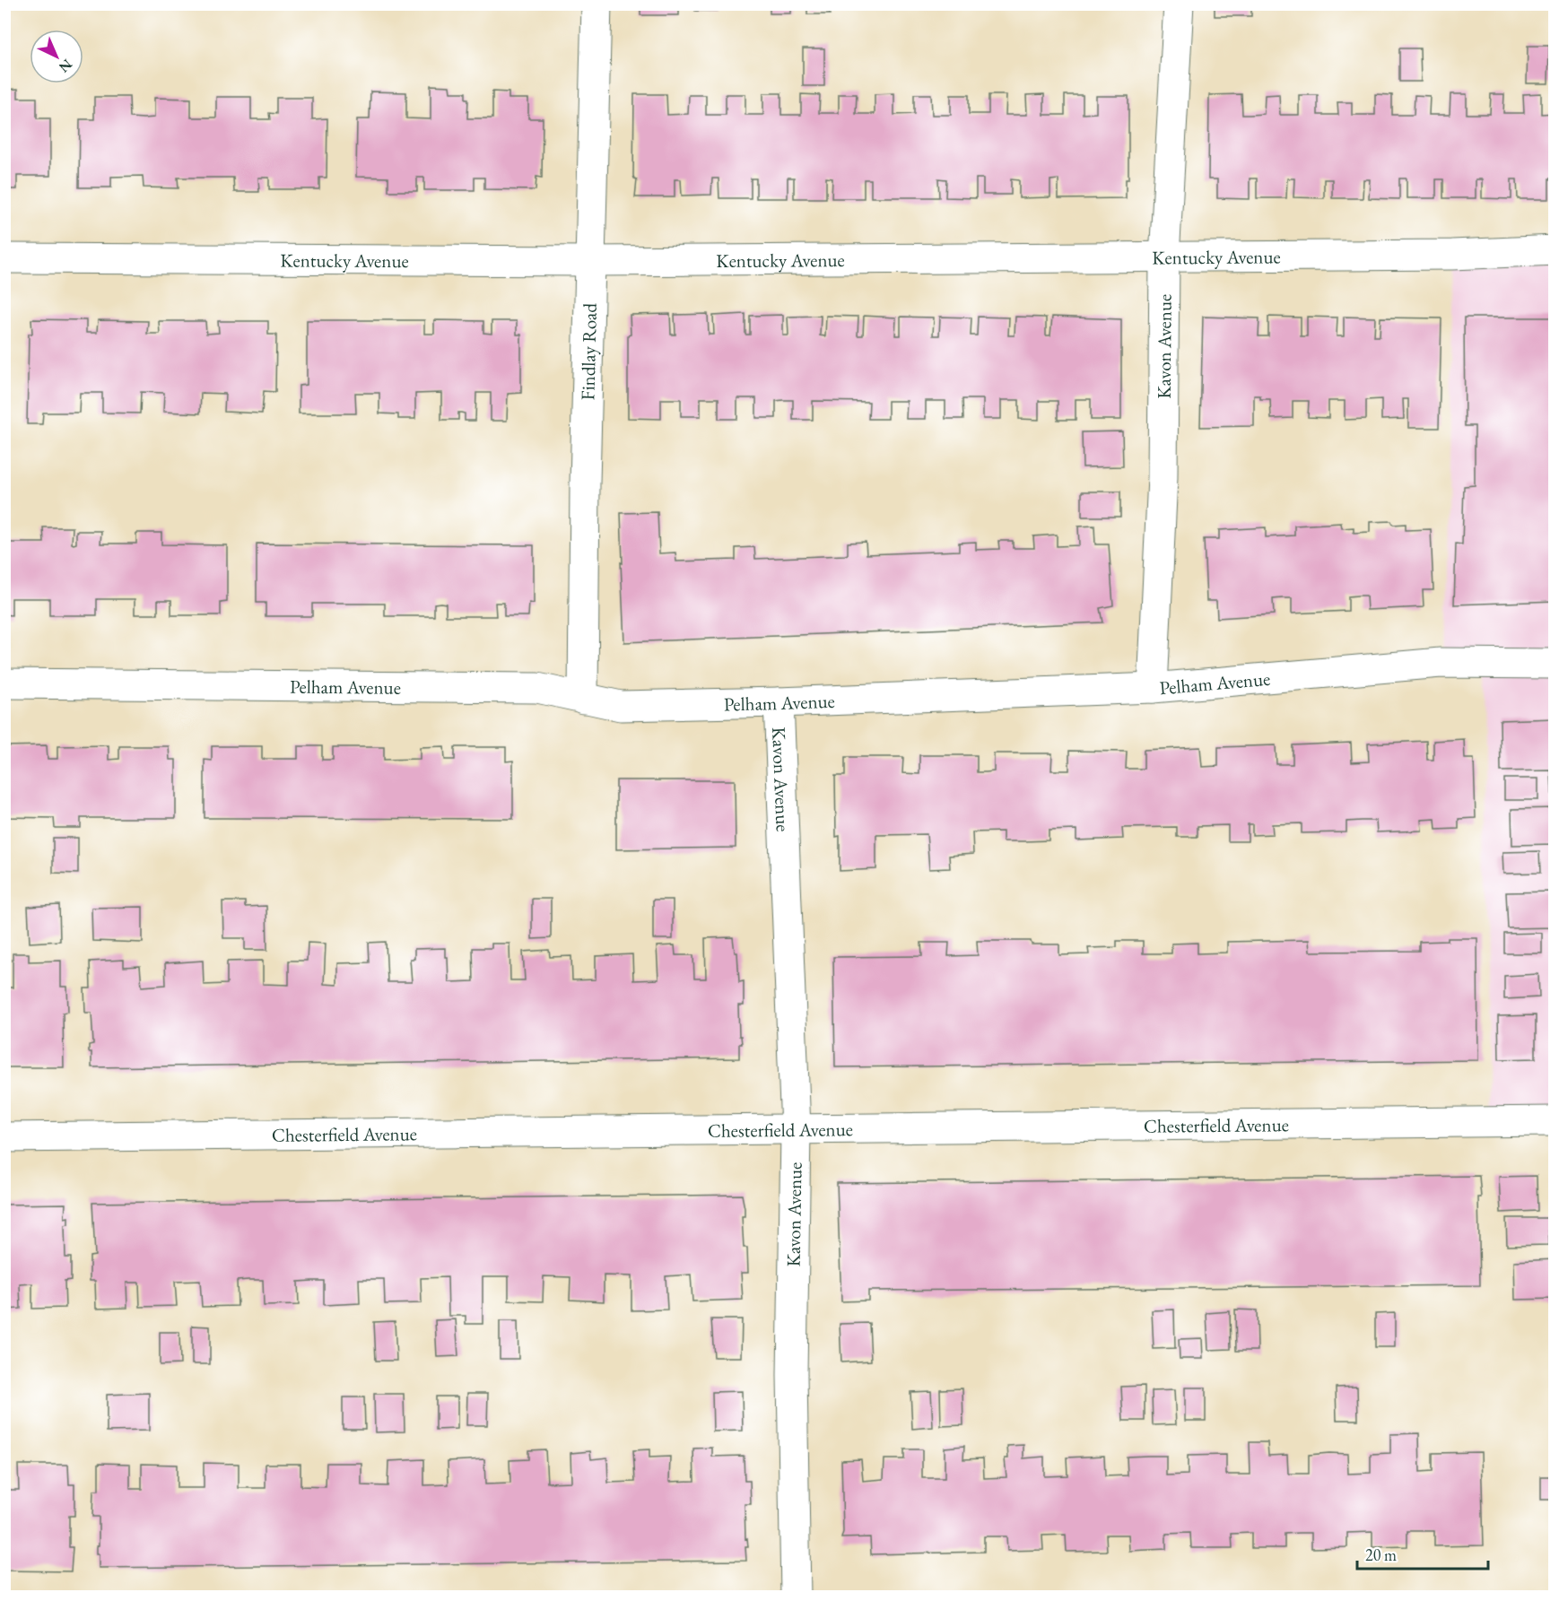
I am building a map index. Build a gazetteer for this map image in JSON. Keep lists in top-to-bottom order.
{
  "streets": {
    "street": [
      "Kentucky Avenue",
      "Kavon Avenue",
      "Findlay Road",
      "Pelham Avenue",
      "Chesterfield Avenue"
    ]
  },
  "crossings": [
    ["Kentucky Avenue", "Kavon Avenue"],
    ["Kentucky Avenue", "Findlay Road"],
    ["Kavon Avenue", "Pelham Avenue"],
    ["Kavon Avenue", "Chesterfield Avenue"],
    ["Findlay Road", "Pelham Avenue"]
  ],
  "scale_bar": "20 m",
  "north": "bottom right"
}
